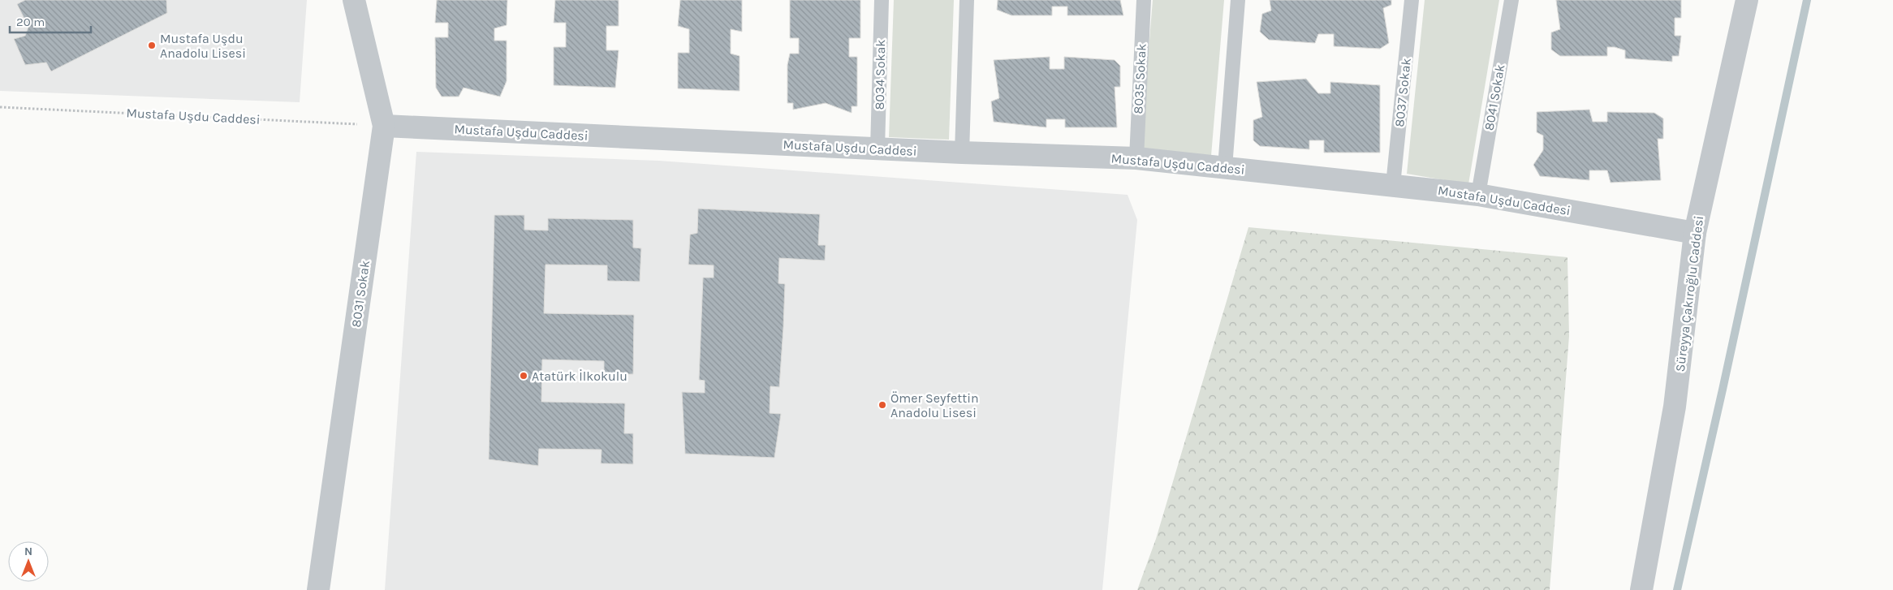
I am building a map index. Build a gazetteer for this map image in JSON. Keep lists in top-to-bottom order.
{
  "streets": {
    "street": ["Mustafa Uşdu Caddesi", "8031 Sokak", "Süreyya Çakıroğlu Caddesi"],
    "lane": [
      "8034 Sokak",
      "8035 Sokak",
      "8037 Sokak",
      "8041 Sokak"
    ]
  },
  "crossings": [
    ["8034 Sokak", "Mustafa Uşdu Caddesi"],
    ["8035 Sokak", "Mustafa Uşdu Caddesi"],
    ["8037 Sokak", "Mustafa Uşdu Caddesi"],
    ["8041 Sokak", "Mustafa Uşdu Caddesi"],
    ["Mustafa Uşdu Caddesi", "8031 Sokak"],
    ["Mustafa Uşdu Caddesi", "Süreyya Çakıroğlu Caddesi"]
  ],
  "places": ["Mustafa Uşdu Anadolu Lisesi", "Atatürk İlkokulu", "Ömer Seyfettin Anadolu Lisesi"],
  "scale_bar": "20 m",
  "north": "top"
}
